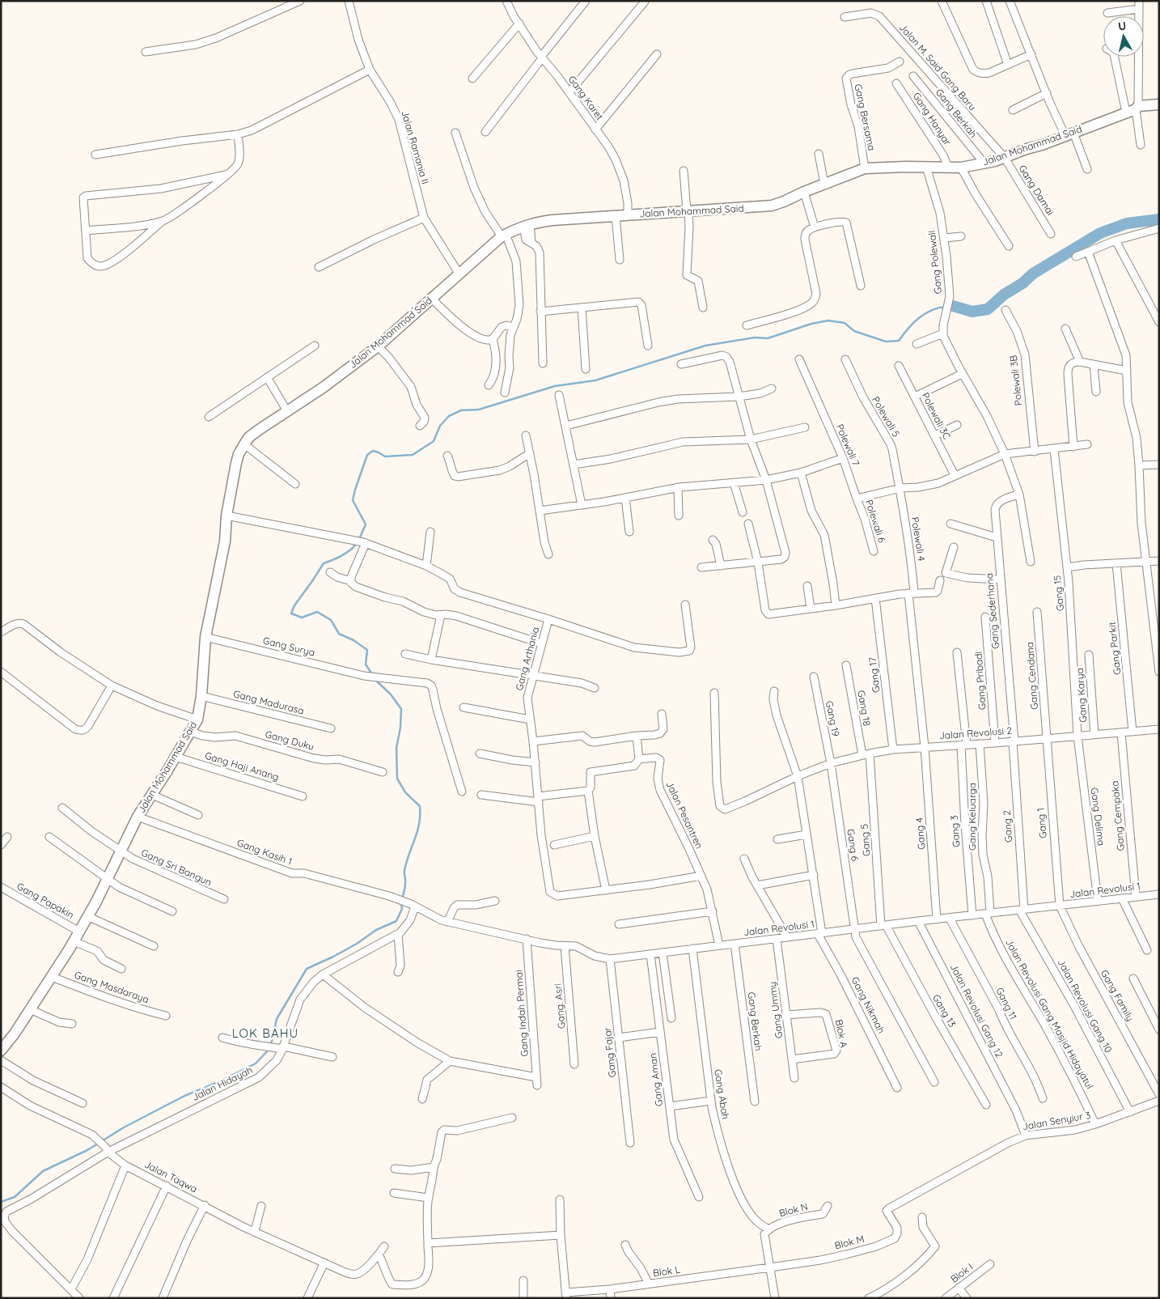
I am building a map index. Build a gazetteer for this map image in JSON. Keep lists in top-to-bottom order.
{
  "streets": {
    "street": [
      "Jalan M. Said Gang Baru",
      "Gang Karet",
      "Gang Berkah",
      "Gang Bersama",
      "Gang Hanyar",
      "Jalan Mohammad Said",
      "Jalan Ramania II",
      "Gang Damai",
      "Gang Polewali",
      "Polewali 3B",
      "Polewali 3C",
      "Polewali 5",
      "Polewali 7",
      "Polewali 6",
      "Polewali 4",
      "Gang 15",
      "Gang Sederhana",
      "Gang Surya",
      "Gang Parkit",
      "Gang Arthania",
      "Gang 17",
      "Gang Cendana",
      "Gang Pribadi",
      "Gang Karya",
      "Gang Madurasa",
      "Gang 18",
      "Gang 19",
      "Jalan Revolusi 2",
      "Gang Duku",
      "Gang Haji Anang",
      "Jalan Pesantren",
      "Gang Cempaka",
      "Gang Keluarga",
      "Gang Delima",
      "Gang 1",
      "Gang 2",
      "Gang 3",
      "Gang 4",
      "Gang 5",
      "Gang 6",
      "Gang Kasih 1",
      "Gang Sri Bangun",
      "Jalan Revolusi 1",
      "Gang Papakin",
      "Gang Masdaraya",
      "Gang Family",
      "Gang 11",
      "Gang Nikmah",
      "Gang. Asri",
      "Jalan Revolusi Gang 10",
      "Gang Ummy",
      "Gang 13",
      "Jalan Revolusi Gang 12",
      "Gang Indah Permai",
      "Jalan Revolusi Gang Masjid Hidayatul",
      "Blok A",
      "Gang Fajar",
      "Gang Aman",
      "Jalan Hidayah",
      "Gang Abah",
      "Jalan Senyiur 3",
      "Jalan Taqwa",
      "Blok N",
      "Blok M",
      "Blok L",
      "Blok I"
    ]
  },
  "crossings": [
    ["Jalan M. Said Gang Baru", "Jalan Mohammad Said"],
    ["Jalan M. Said Gang Baru", "Gang Damai"],
    ["Gang Karet", "Jalan Mohammad Said"],
    ["Gang Berkah", "Jalan Mohammad Said"],
    ["Gang Berkah", "Jalan Revolusi 1"],
    ["Gang Bersama", "Jalan Mohammad Said"],
    ["Gang Hanyar", "Jalan Mohammad Said"],
    ["Jalan Mohammad Said", "Jalan Ramania II"],
    ["Jalan Mohammad Said", "Gang Damai"],
    ["Jalan Mohammad Said", "Gang Polewali"],
    ["Jalan Mohammad Said", "Gang Surya"],
    ["Jalan Mohammad Said", "Gang Arthania"],
    ["Jalan Mohammad Said", "Gang Madurasa"],
    ["Jalan Mohammad Said", "Gang Duku"],
    ["Jalan Mohammad Said", "Gang Haji Anang"],
    ["Jalan Mohammad Said", "Gang Kasih 1"],
    ["Jalan Mohammad Said", "Gang Sri Bangun"],
    ["Jalan Mohammad Said", "Gang Papakin"],
    ["Jalan Mohammad Said", "Gang Masdaraya"],
    ["Polewali 5", "Polewali 4"],
    ["Polewali 7", "Polewali 6"],
    ["Polewali 4", "Jalan Revolusi 2"],
    ["Polewali 4", "Gang 4"],
    ["Gang 15", "Jalan Revolusi 2"],
    ["Gang 15", "Gang Delima"],
    ["Gang Sederhana", "Jalan Revolusi 2"],
    ["Gang Sederhana", "Gang 2"],
    ["Gang Parkit", "Jalan Revolusi 2"],
    ["Gang Arthania", "Jalan Pesantren"],
    ["Gang 17", "Jalan Revolusi 2"],
    ["Gang Cendana", "Jalan Revolusi 2"],
    ["Gang Cendana", "Gang 1"],
    ["Gang Pribadi", "Jalan Revolusi 2"],
    ["Gang Karya", "Jalan Revolusi 2"],
    ["Gang 18", "Jalan Revolusi 2"],
    ["Gang 19", "Jalan Revolusi 2"],
    ["Gang 19", "Gang 6"],
    ["Jalan Revolusi 2", "Gang Cempaka"],
    ["Jalan Revolusi 2", "Gang Keluarga"],
    ["Jalan Revolusi 2", "Gang Delima"],
    ["Jalan Revolusi 2", "Gang 1"],
    ["Jalan Revolusi 2", "Gang 2"],
    ["Jalan Revolusi 2", "Gang 3"],
    ["Jalan Revolusi 2", "Gang 4"],
    ["Jalan Revolusi 2", "Gang 5"],
    ["Jalan Revolusi 2", "Gang 6"],
    ["Gang Cempaka", "Jalan Revolusi 1"],
    ["Gang Keluarga", "Jalan Revolusi 1"],
    ["Gang Keluarga", "Jalan Revolusi Gang Masjid Hidayatul"],
    ["Gang Delima", "Jalan Revolusi 1"],
    ["Gang 1", "Jalan Revolusi 1"],
    ["Gang 1", "Gang Family"],
    ["Gang 2", "Jalan Revolusi 1"],
    ["Gang 2", "Jalan Revolusi Gang 10"],
    ["Gang 3", "Jalan Revolusi 1"],
    ["Gang 4", "Jalan Revolusi 1"],
    ["Gang 5", "Jalan Revolusi 1"],
    ["Gang 5", "Gang 13"],
    ["Gang 6", "Jalan Revolusi 1"],
    ["Gang Kasih 1", "Jalan Revolusi 1"],
    ["Gang Kasih 1", "Jalan Hidayah"],
    ["Jalan Revolusi 1", "Gang Family"],
    ["Jalan Revolusi 1", "Gang 11"],
    ["Jalan Revolusi 1", "Gang Nikmah"],
    ["Jalan Revolusi 1", "Gang. Asri"],
    ["Jalan Revolusi 1", "Jalan Revolusi Gang 10"],
    ["Jalan Revolusi 1", "Gang Ummy"],
    ["Jalan Revolusi 1", "Gang 13"],
    ["Jalan Revolusi 1", "Jalan Revolusi Gang 12"],
    ["Jalan Revolusi 1", "Gang Indah Permai"],
    ["Jalan Revolusi 1", "Jalan Revolusi Gang Masjid Hidayatul"],
    ["Jalan Revolusi 1", "Gang Fajar"],
    ["Jalan Revolusi 1", "Gang Aman"],
    ["Jalan Revolusi 1", "Jalan Hidayah"],
    ["Jalan Revolusi 1", "Gang Abah"],
    ["Jalan Revolusi Gang 10", "Jalan Senyiur 3"],
    ["Gang Ummy", "Blok A"],
    ["Jalan Revolusi Gang 12", "Jalan Senyiur 3"],
    ["Jalan Revolusi Gang Masjid Hidayatul", "Jalan Senyiur 3"],
    ["Jalan Hidayah", "Jalan Taqwa"],
    ["Gang Abah", "Blok N"],
    ["Jalan Senyiur 3", "Blok M"],
    ["Blok M", "Blok L"]
  ],
  "districts": ["LOK BAHU"],
  "north": "top"
}
